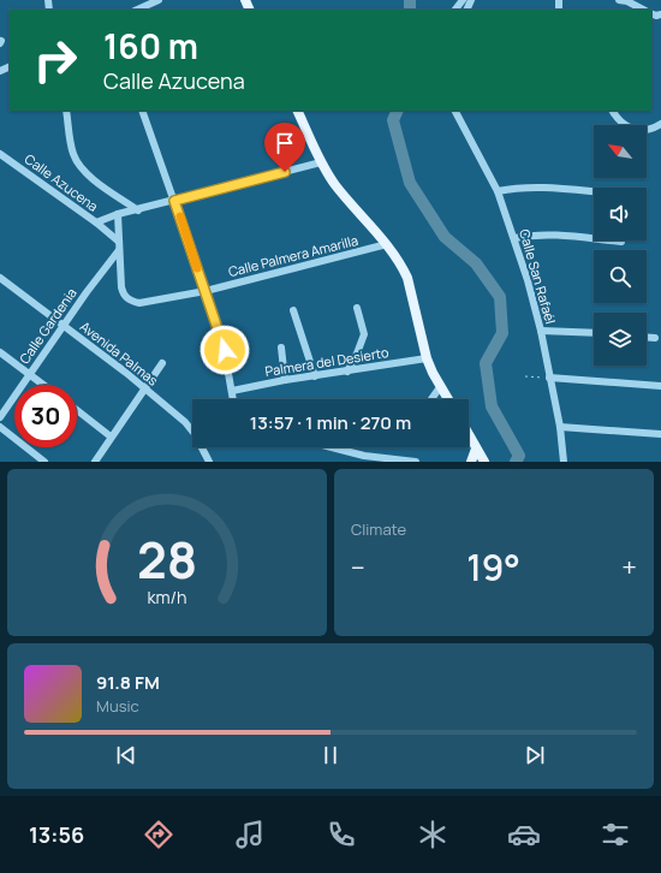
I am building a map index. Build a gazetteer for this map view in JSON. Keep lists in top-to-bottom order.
{
  "streets": {
    "street": [
      "Calle Azucena",
      "Calle Palmera Amarilla",
      "Calle San Rafaél",
      "Calle Gardenia",
      "Avenida Palmas",
      "Palmera del Desierto"
    ]
  },
  "crossings": [
    ["Calle Palmera Amarilla", "Calle Gardenia"],
    ["Calle Gardenia", "Avenida Palmas"]
  ],
  "north": "top left",
  "page": {
    "turn": ["160 m", "Calle Azucena"],
    "limit": "30",
    "trip": "13:57 · 1 min · 270 m",
    "tile": "Climate",
    "heat": ["−", "19°", "+"],
    "song": ["91.8 FM", "Music"],
    "tabs": "13:56",
    "gauge": ["28", "km/h"]
  }
}
